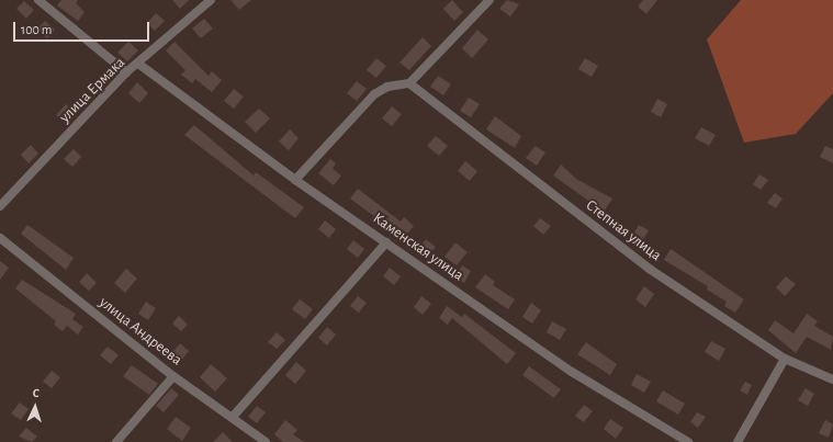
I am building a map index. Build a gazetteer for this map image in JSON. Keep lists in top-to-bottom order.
{
  "streets": {
    "street": [
      "улица Ермака",
      "Степная улица",
      "Каменская улица",
      "улица Андреева"
    ]
  },
  "crossings": [
    ["улица Ермака", "Каменская улица"]
  ],
  "scale_bar": "100 m",
  "north": "top"
}
